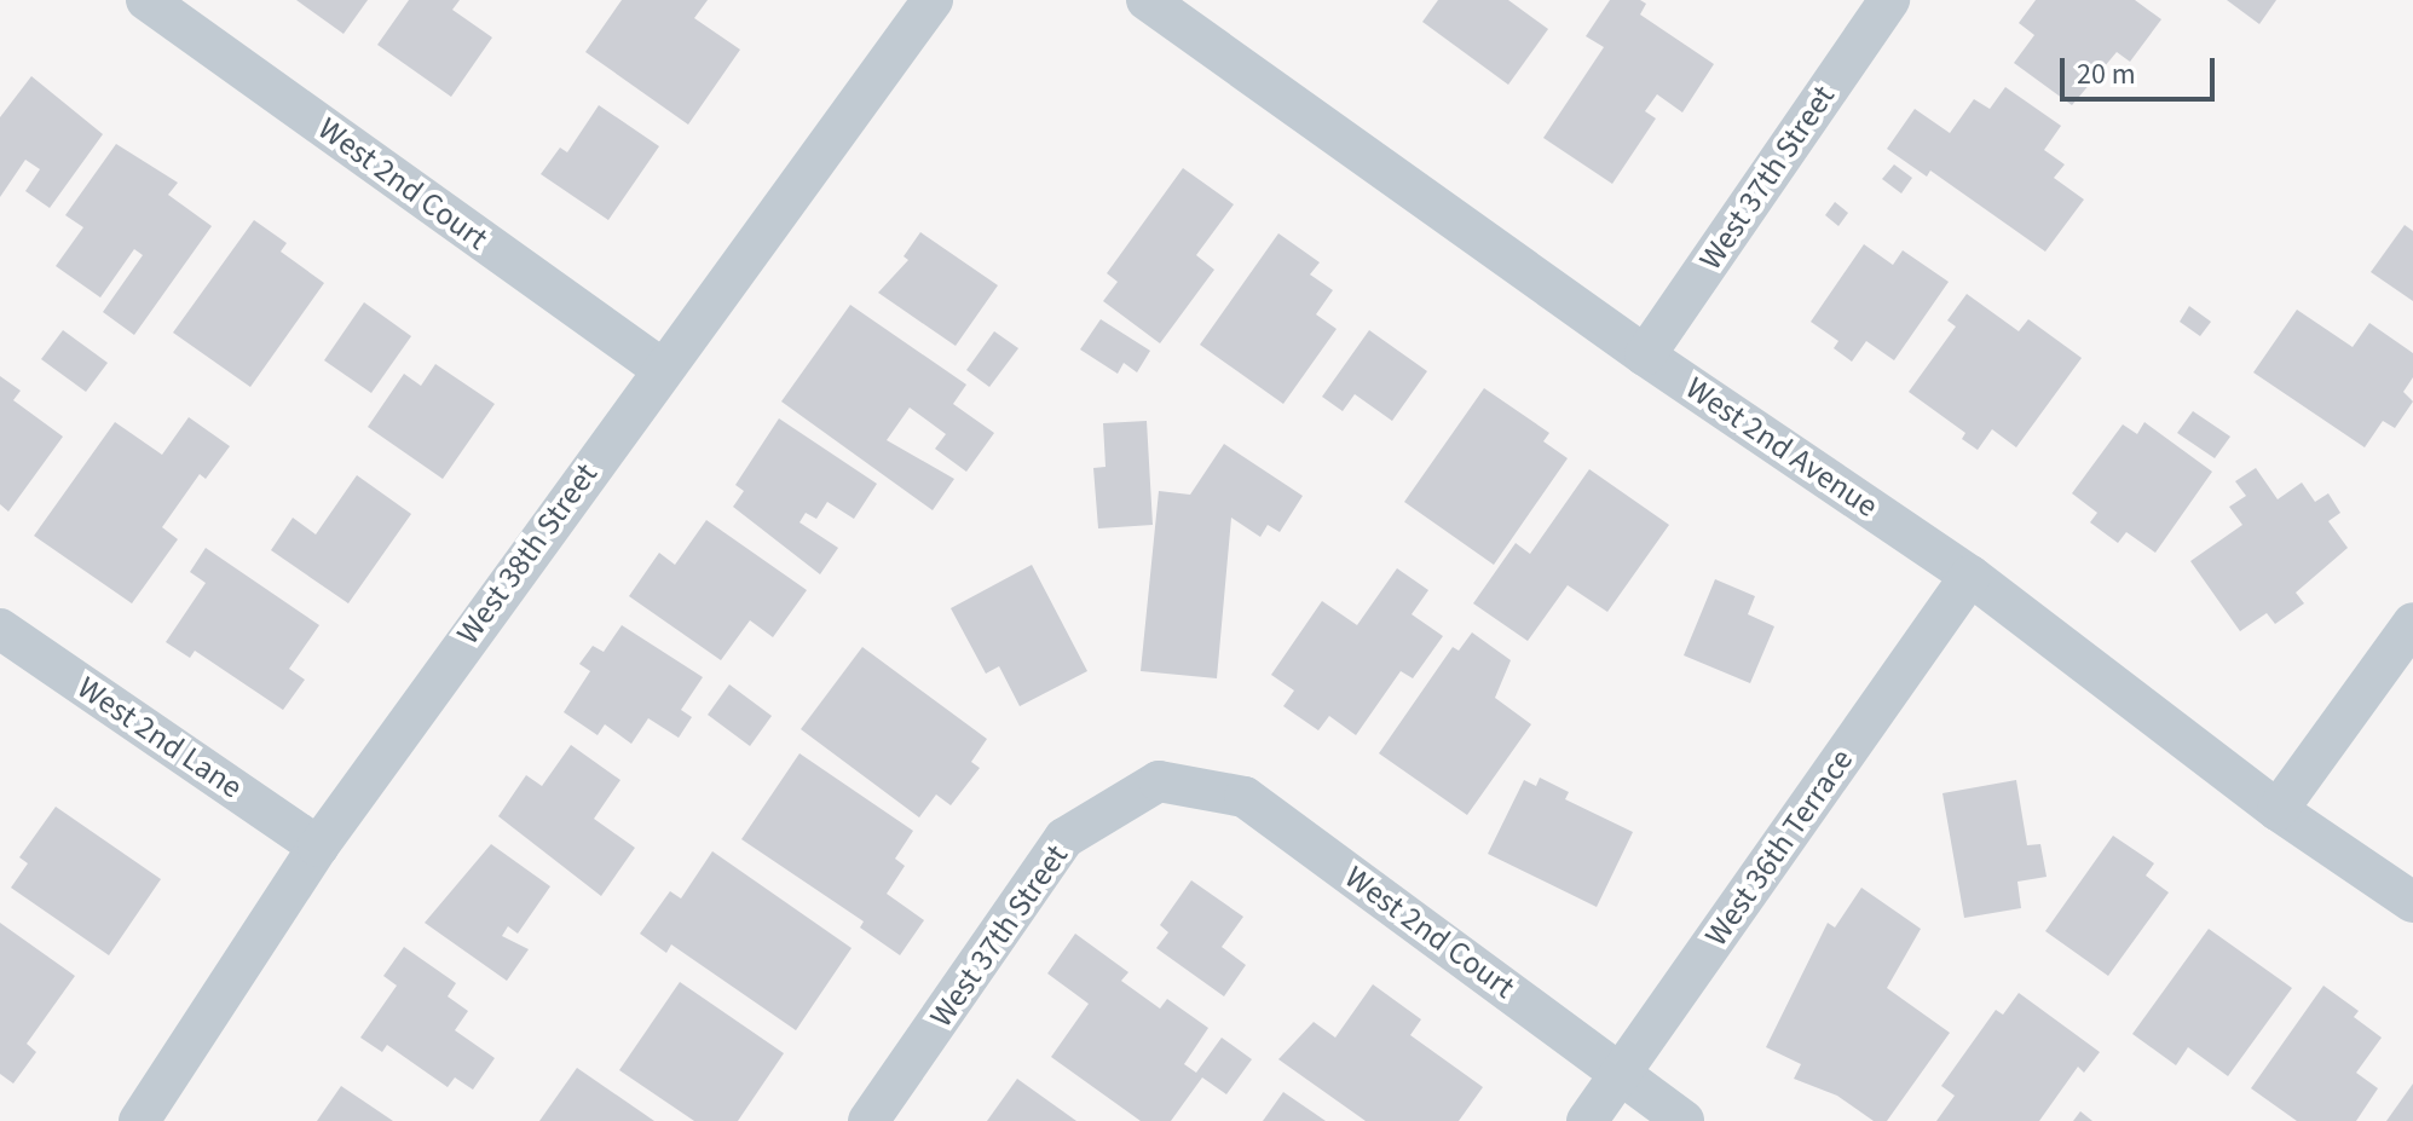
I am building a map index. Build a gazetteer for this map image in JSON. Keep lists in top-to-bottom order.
{
  "streets": {
    "street": [
      "West 37th Street",
      "West 2nd Court",
      "West 2nd Avenue",
      "West 38th Street",
      "West 2nd Lane",
      "West 36th Terrace"
    ]
  },
  "crossings": [
    ["West 37th Street", "West 2nd Court"],
    ["West 37th Street", "West 2nd Avenue"],
    ["West 2nd Court", "West 38th Street"],
    ["West 2nd Court", "West 36th Terrace"],
    ["West 2nd Avenue", "West 36th Terrace"],
    ["West 38th Street", "West 2nd Lane"]
  ],
  "scale_bar": "20 m"
}
